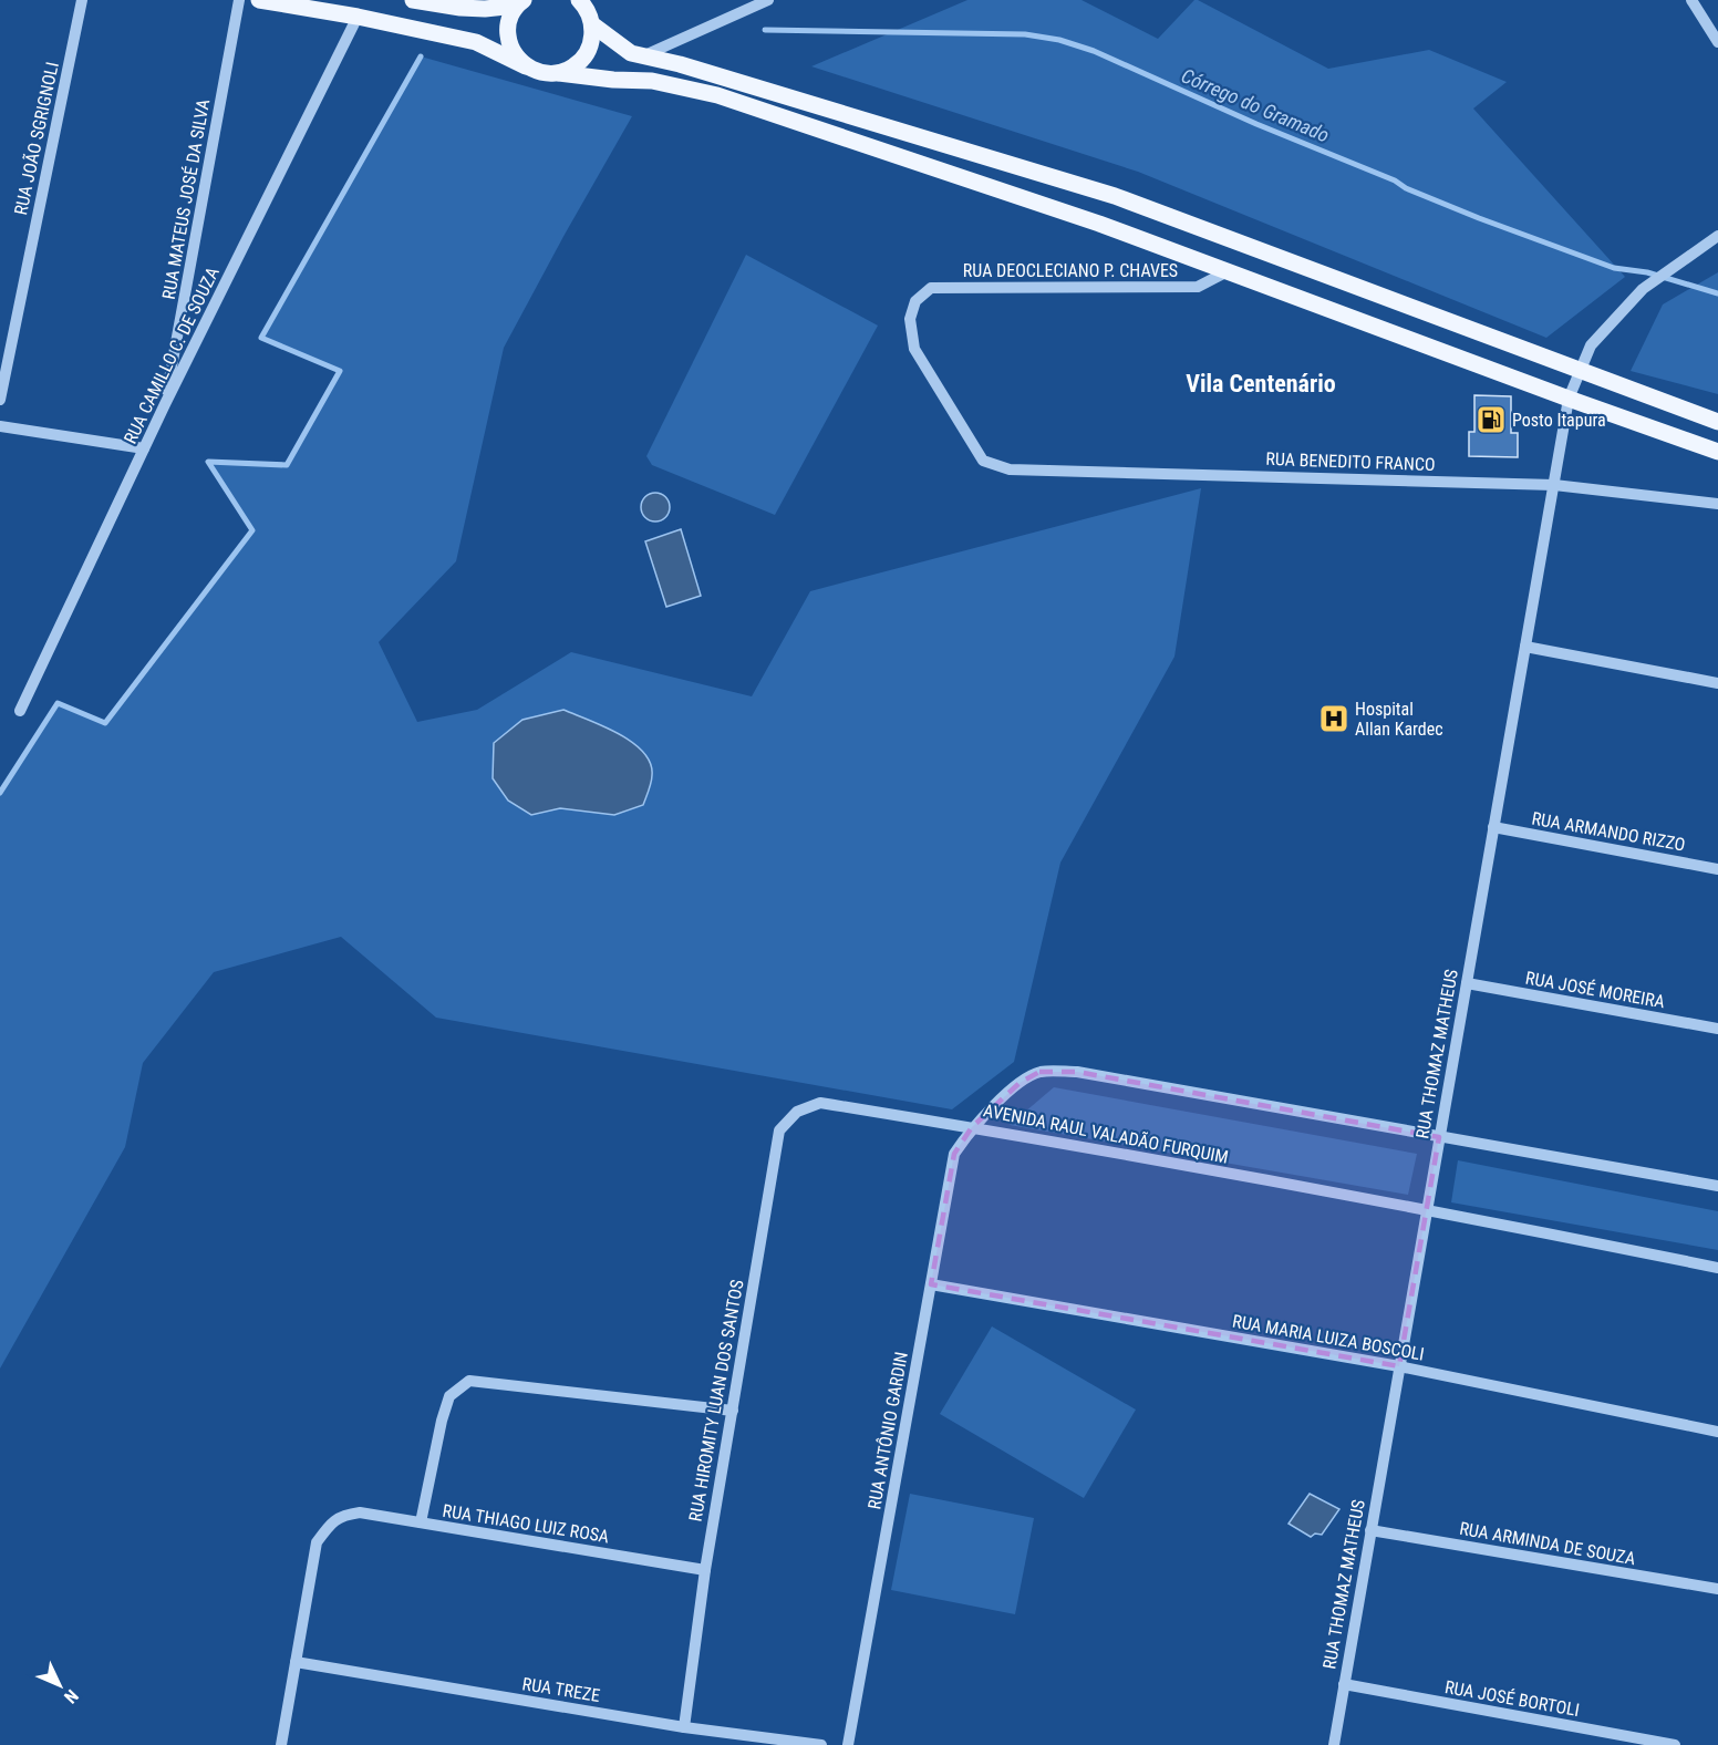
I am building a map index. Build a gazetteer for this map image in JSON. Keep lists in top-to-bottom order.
{
  "streets": {
    "street": [
      "RUA JOÃO SGRIGNOLI",
      "RUA MATEUS JOSÉ DA SILVA",
      "RUA DEOCLECIANO P. CHAVES",
      "RUA CAMILLO C. DE SOUZA",
      "RUA BENEDITO FRANCO",
      "RUA ARMANDO RIZZO",
      "RUA JOSÉ MOREIRA",
      "RUA THOMAZ MATHEUS",
      "AVENIDA RAUL VALADÃO FURQUIM",
      "RUA MARIA LUIZA BOSCOLI",
      "RUA HIROMITY LUAN DOS SANTOS",
      "RUA ANTÔNIO GARDIN",
      "RUA THIAGO LUIZ ROSA",
      "RUA ARMINDA DE SOUZA",
      "RUA TREZE",
      "RUA JOSÉ BORTOLI"
    ]
  },
  "crossings": [
    ["RUA MATEUS JOSÉ DA SILVA", "RUA CAMILLO C. DE SOUZA"],
    ["RUA DEOCLECIANO P. CHAVES", "RUA BENEDITO FRANCO"],
    ["RUA BENEDITO FRANCO", "RUA THOMAZ MATHEUS"],
    ["RUA ARMANDO RIZZO", "RUA THOMAZ MATHEUS"],
    ["RUA JOSÉ MOREIRA", "RUA THOMAZ MATHEUS"],
    ["RUA THOMAZ MATHEUS", "AVENIDA RAUL VALADÃO FURQUIM"],
    ["RUA THOMAZ MATHEUS", "RUA MARIA LUIZA BOSCOLI"],
    ["RUA THOMAZ MATHEUS", "RUA ARMINDA DE SOUZA"],
    ["RUA THOMAZ MATHEUS", "RUA JOSÉ BORTOLI"],
    ["AVENIDA RAUL VALADÃO FURQUIM", "RUA HIROMITY LUAN DOS SANTOS"],
    ["AVENIDA RAUL VALADÃO FURQUIM", "RUA ANTÔNIO GARDIN"],
    ["RUA MARIA LUIZA BOSCOLI", "RUA ANTÔNIO GARDIN"],
    ["RUA HIROMITY LUAN DOS SANTOS", "RUA ANTÔNIO GARDIN"],
    ["RUA HIROMITY LUAN DOS SANTOS", "RUA THIAGO LUIZ ROSA"],
    ["RUA HIROMITY LUAN DOS SANTOS", "RUA TREZE"],
    ["RUA THIAGO LUIZ ROSA", "RUA TREZE"]
  ],
  "districts": ["Vila Centenário"],
  "water": ["Córrego do Gramado"],
  "places": {
    "fuel station": ["Posto Itapura"],
    "hospital": ["Hospital Allan Kardec"]
  },
  "north": "bottom right"
}
